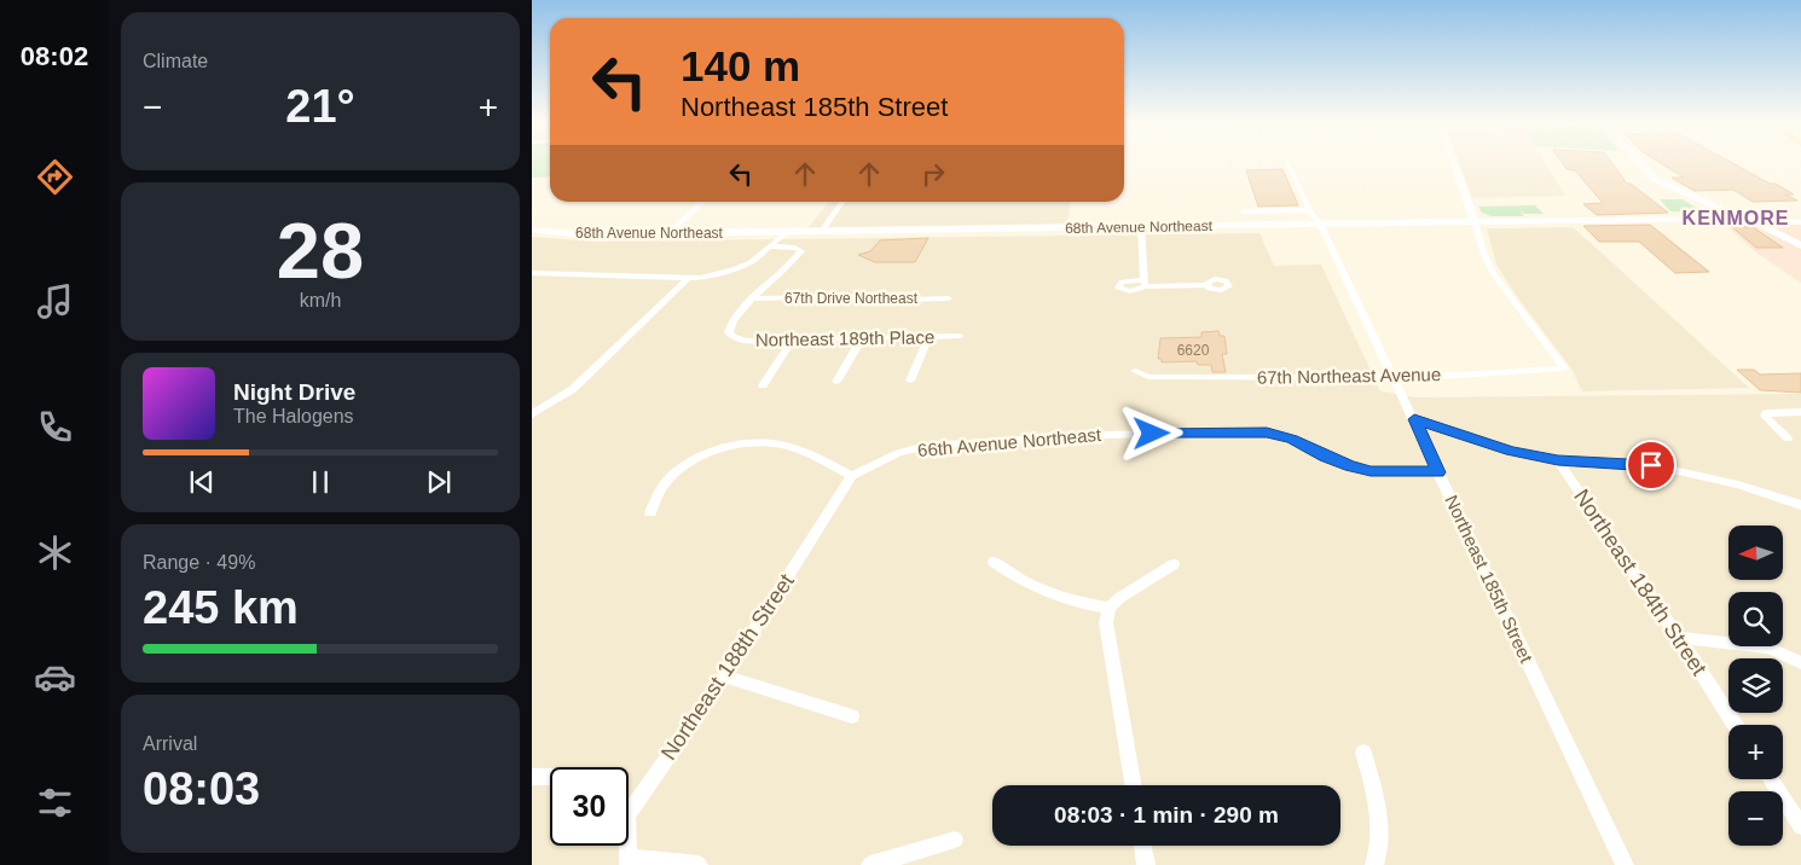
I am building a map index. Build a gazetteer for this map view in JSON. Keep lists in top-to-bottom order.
{
  "streets": {
    "street": [
      "68th Avenue Northeast",
      "67th Drive Northeast",
      "Northeast 189th Place",
      "67th Northeast Avenue",
      "66th Avenue Northeast",
      "Northeast 185th Street",
      "Northeast 184th Street",
      "Northeast 188th Street"
    ]
  },
  "crossings": [
    ["68th Avenue Northeast", "67th Northeast Avenue"],
    ["68th Avenue Northeast", "Northeast 185th Street"],
    ["67th Drive Northeast", "Northeast 189th Place"],
    ["67th Northeast Avenue", "Northeast 185th Street"],
    ["66th Avenue Northeast", "Northeast 185th Street"],
    ["66th Avenue Northeast", "Northeast 188th Street"]
  ],
  "districts": ["KENMORE"],
  "house_numbers": ["6620"],
  "north": "left",
  "page": {
    "tabs": "08:02",
    "tile": [
      "Climate",
      ["28", "km/h"],
      ["Range · 49%", "245 km"],
      ["Arrival", "08:03"]
    ],
    "turn": ["140 m", "Northeast 185th Street"],
    "heat": ["−", "21°", "+"],
    "song": ["Night Drive", "The Halogens"],
    "map_buttons": ["+", "−"],
    "limit": "30",
    "trip": "08:03 · 1 min · 290 m"
  }
}
